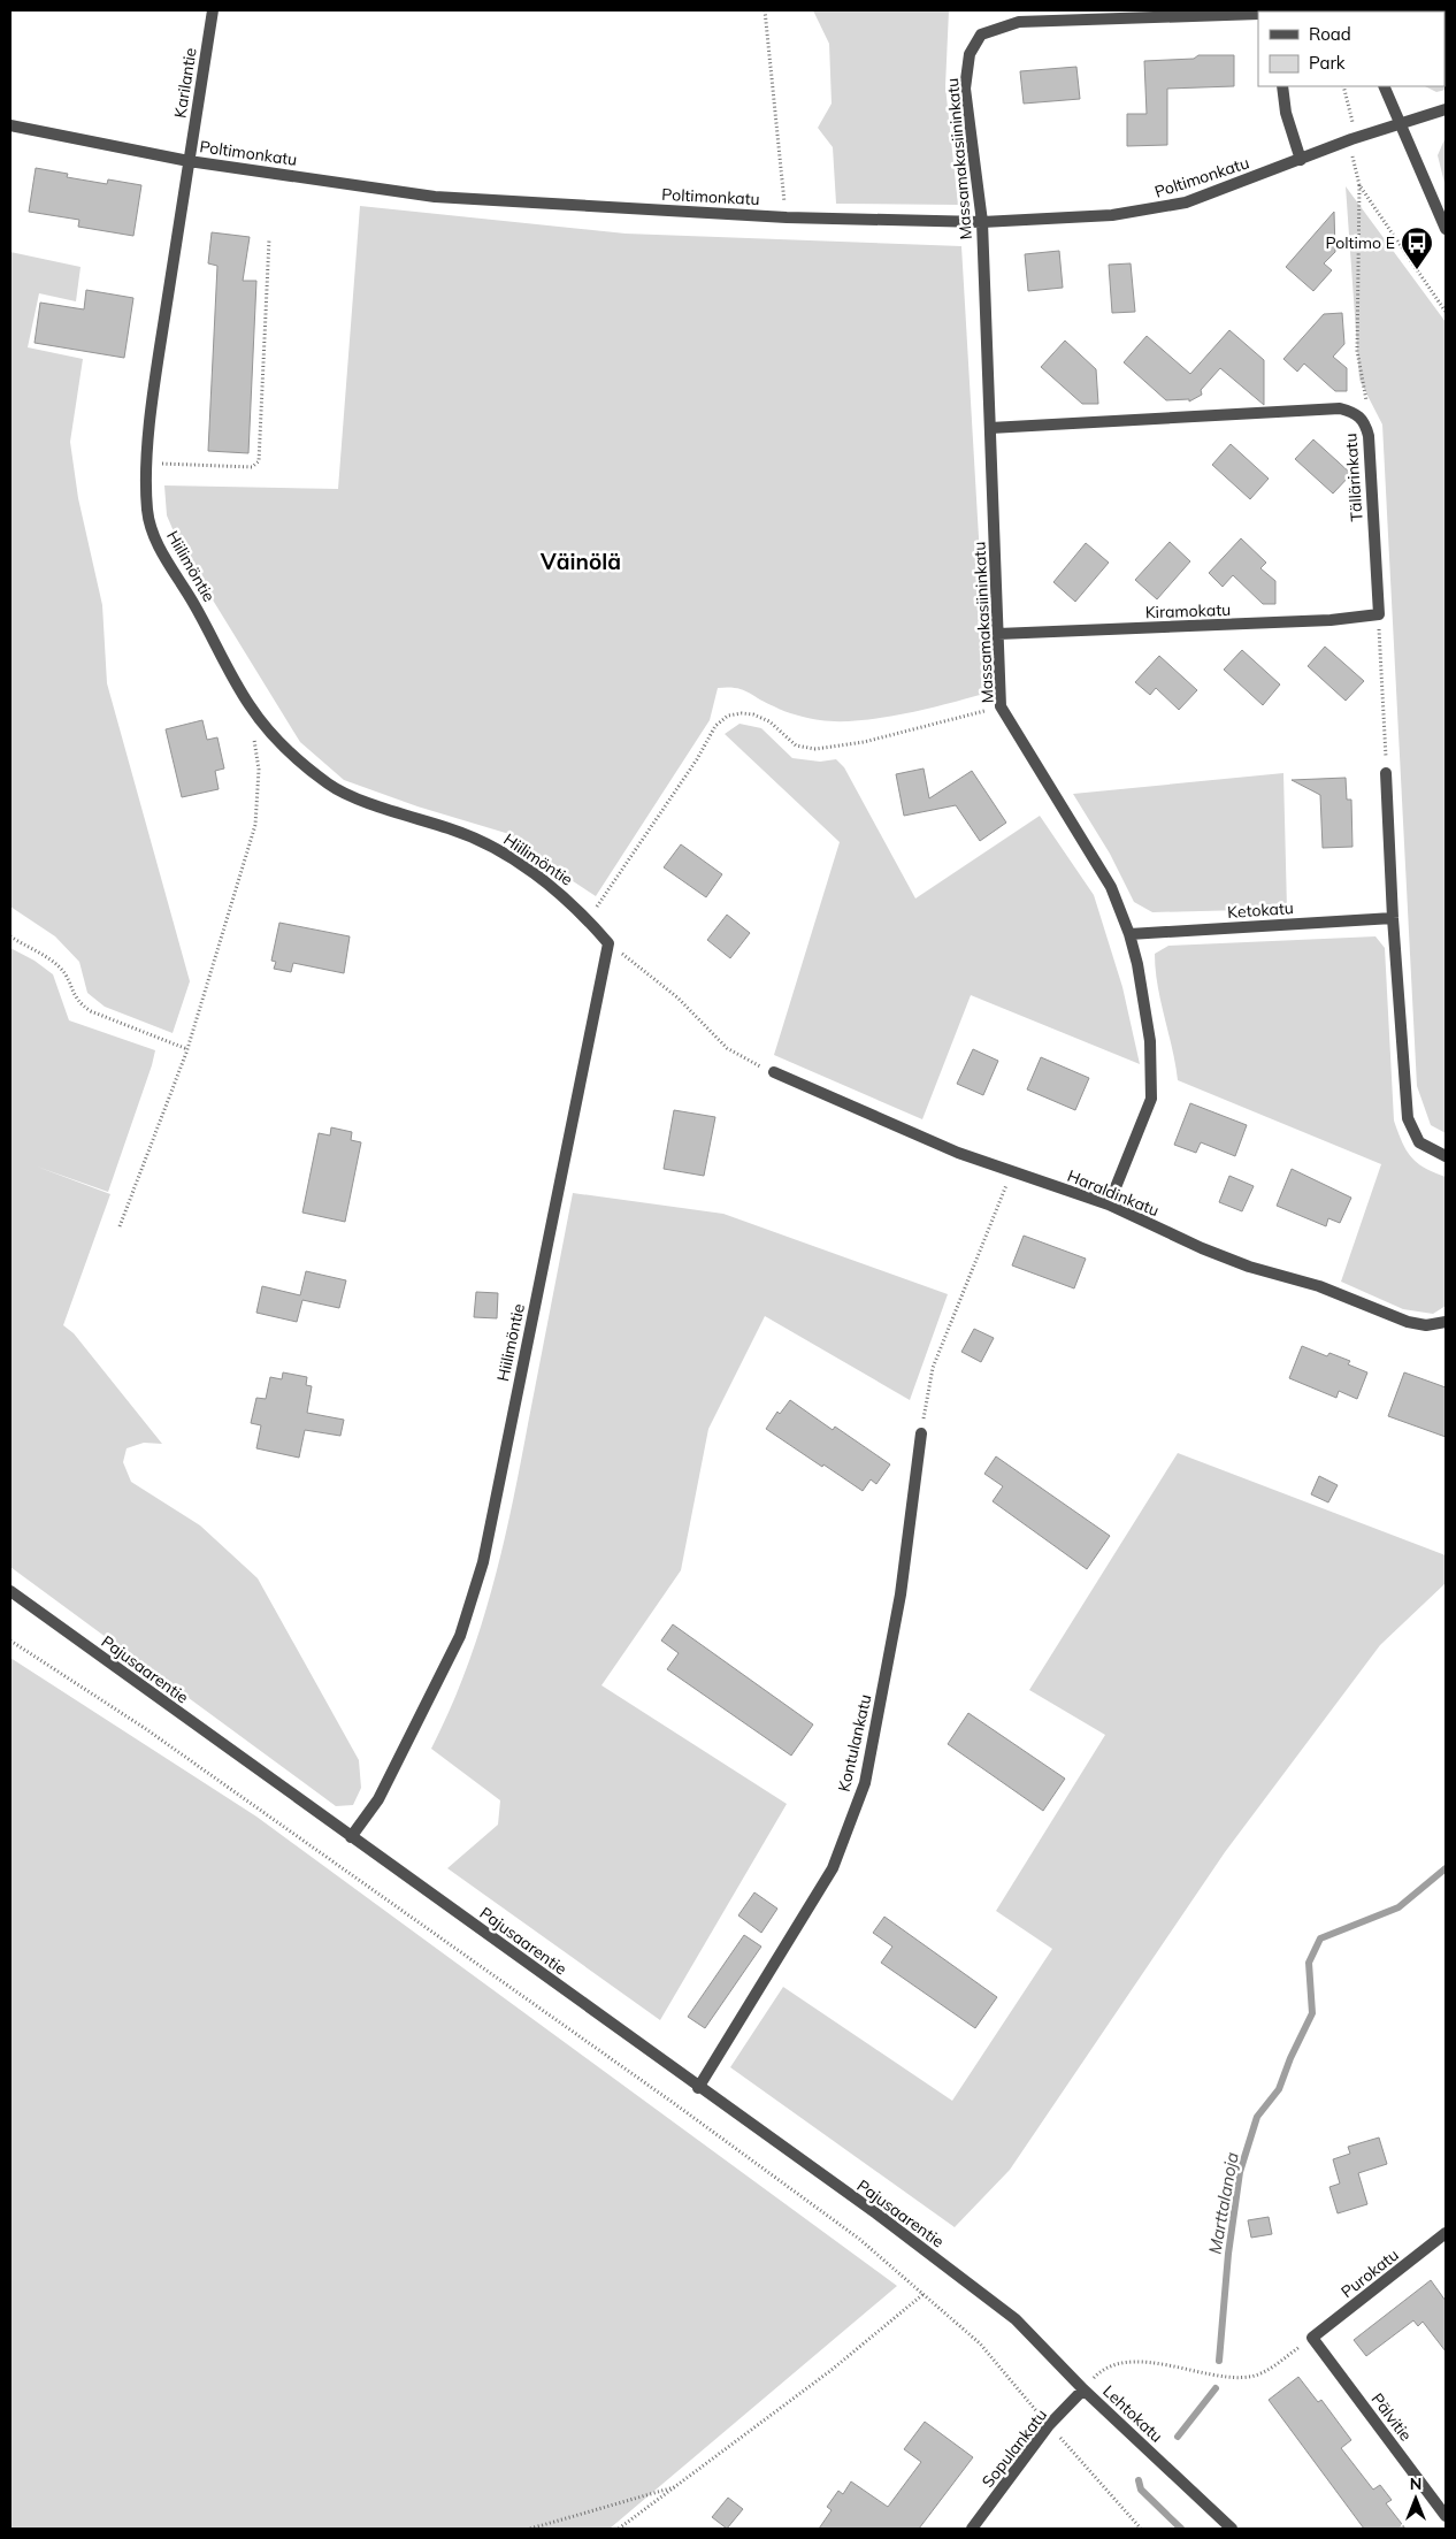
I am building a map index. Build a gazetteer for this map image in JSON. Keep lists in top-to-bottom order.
{
  "streets": {
    "street": [
      "Karilantie",
      "Poltimonkatu",
      "Massamakasiininkatu",
      "Tällärinkatu",
      "Hiilimöntie",
      "Kiramokatu",
      "Ketokatu",
      "Haraldinkatu",
      "Pajusaarentie",
      "Kontulankatu",
      "Purokatu",
      "Lehtokatu",
      "Pälvitie",
      "Sopulankatu"
    ]
  },
  "crossings": [
    ["Karilantie", "Poltimonkatu"],
    ["Karilantie", "Hiilimöntie"],
    ["Poltimonkatu", "Massamakasiininkatu"],
    ["Poltimonkatu", "Hiilimöntie"],
    ["Massamakasiininkatu", "Tällärinkatu"],
    ["Massamakasiininkatu", "Kiramokatu"],
    ["Massamakasiininkatu", "Ketokatu"],
    ["Massamakasiininkatu", "Haraldinkatu"],
    ["Tällärinkatu", "Kiramokatu"],
    ["Hiilimöntie", "Pajusaarentie"],
    ["Pajusaarentie", "Kontulankatu"],
    ["Pajusaarentie", "Lehtokatu"],
    ["Purokatu", "Pälvitie"],
    ["Lehtokatu", "Sopulankatu"]
  ],
  "districts": ["Väinölä"],
  "water": ["Marttalanoja"],
  "places": {
    "bus stop": ["Poltimo E"]
  },
  "legend": ["Road", "Park"],
  "north": "top"
}
